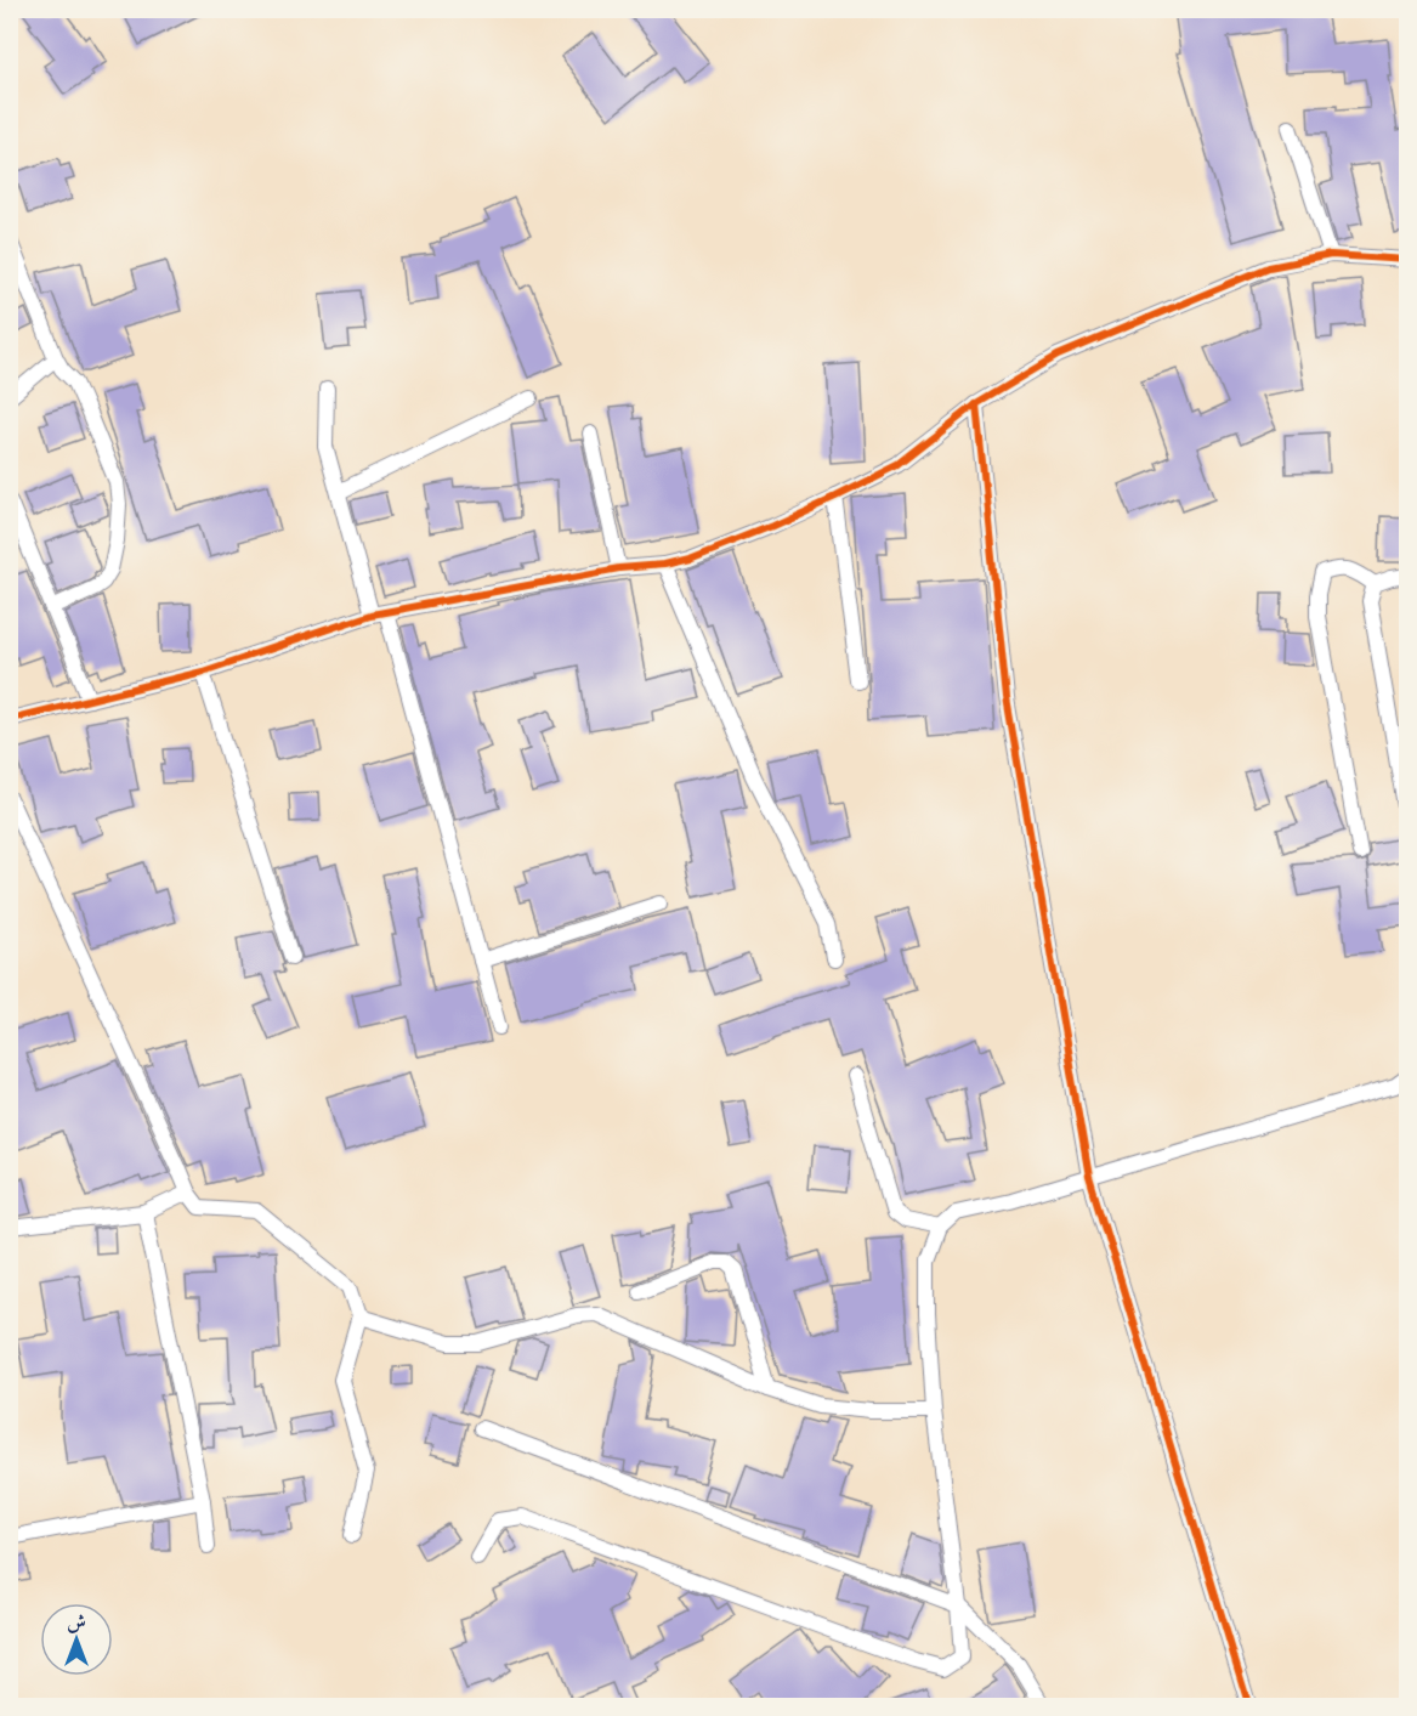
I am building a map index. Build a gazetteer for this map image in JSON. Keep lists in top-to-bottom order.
{
  "north": "top"
}
